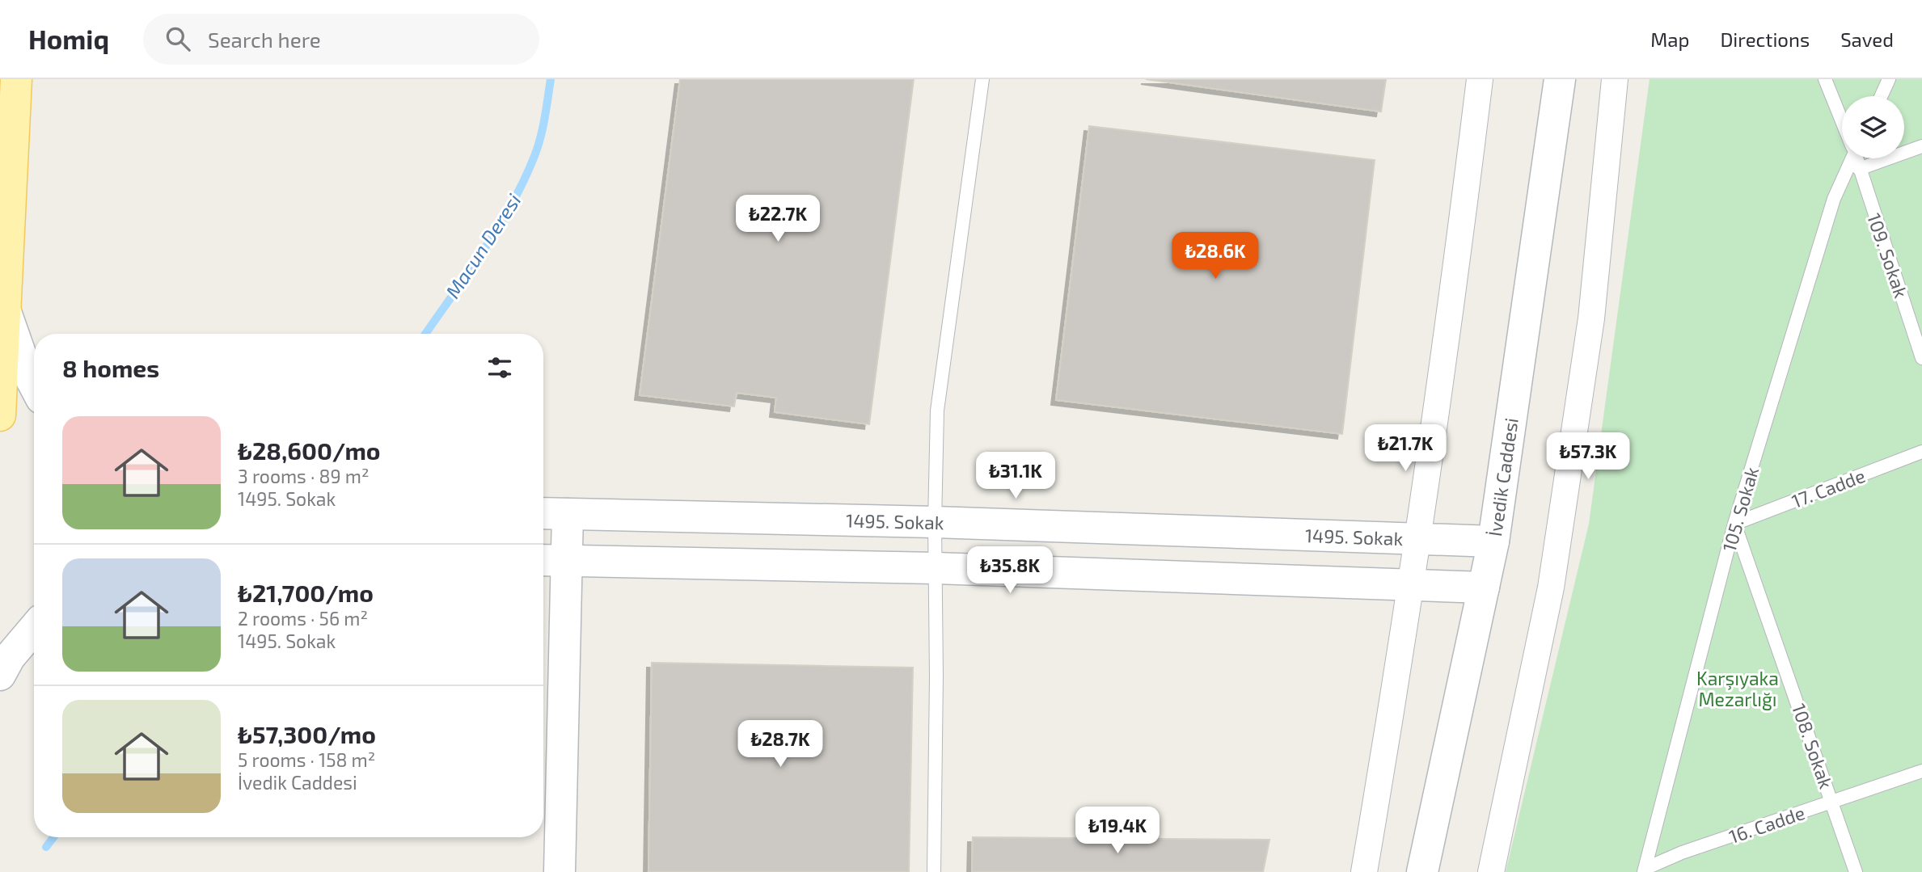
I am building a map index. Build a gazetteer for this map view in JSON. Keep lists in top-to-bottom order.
{
  "streets": {
    "main road": ["İvedik Caddesi", "1495. Sokak"],
    "lane": [
      "109. Sokak",
      "17. Cadde",
      "105. Sokak",
      "108. Sokak",
      "16. Cadde"
    ]
  },
  "crossings": [
    ["İvedik Caddesi", "1495. Sokak"],
    ["17. Cadde", "105. Sokak"],
    ["17. Cadde", "108. Sokak"],
    ["105. Sokak", "108. Sokak"],
    ["105. Sokak", "16. Cadde"],
    ["108. Sokak", "16. Cadde"]
  ],
  "water": ["Macun Deresi"],
  "parks": ["Karşıyaka Mezarlığı"],
  "page": {
    "header": "Homiq",
    "search": "Search here",
    "nav": ["Map", "Directions", "Saved"],
    "price": [
      "₺22.7K",
      "₺28.6K",
      "₺21.7K",
      "₺57.3K",
      "₺31.1K",
      "₺35.8K",
      "₺28.7K",
      "₺19.4K"
    ],
    "heading": "8 homes",
    "list": [
      {
        "name": "₺28,600/mo",
        "note": "3 rooms · 89 m² · 1495. Sokak"
      },
      {
        "name": "₺21,700/mo",
        "note": "2 rooms · 56 m² · 1495. Sokak"
      },
      {
        "name": "₺57,300/mo",
        "note": "5 rooms · 158 m² · İvedik Caddesi"
      }
    ]
  }
}
